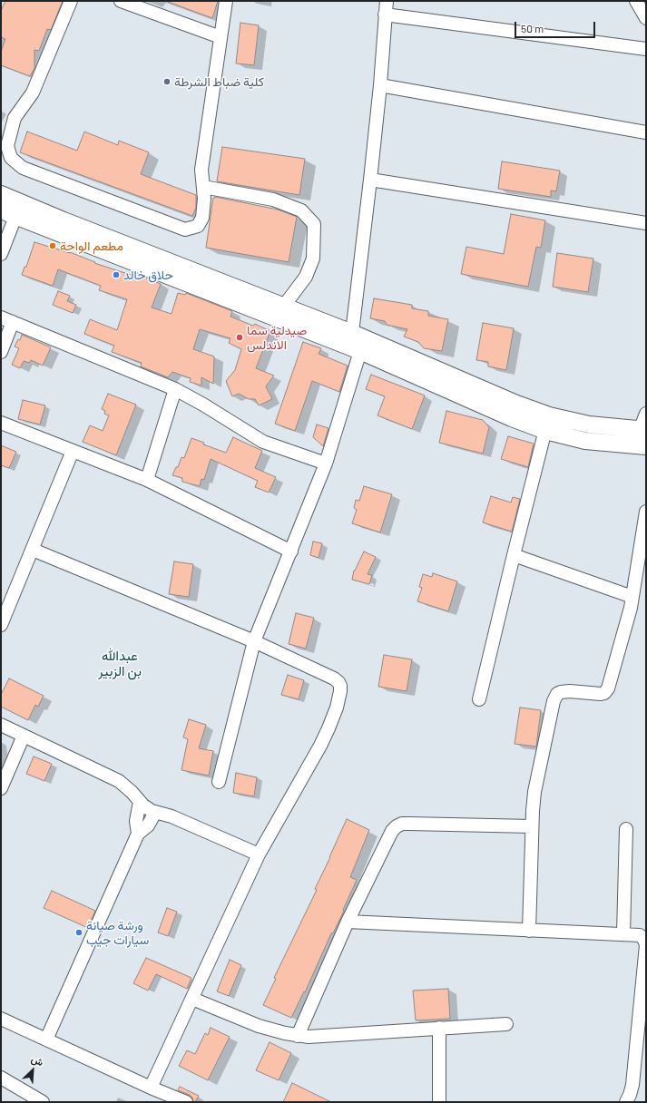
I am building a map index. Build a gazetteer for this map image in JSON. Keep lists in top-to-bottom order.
{
  "districts": ["عبدالله بن الزبير"],
  "places": [
    "كلية ضباط الشرطة",
    "مطعم الواحة",
    "حلاق خالد",
    "صيدلية سما الاندلس",
    "ورشة صيانة سيارات جيب"
  ],
  "scale_bar": "50 m",
  "north": "top right"
}
